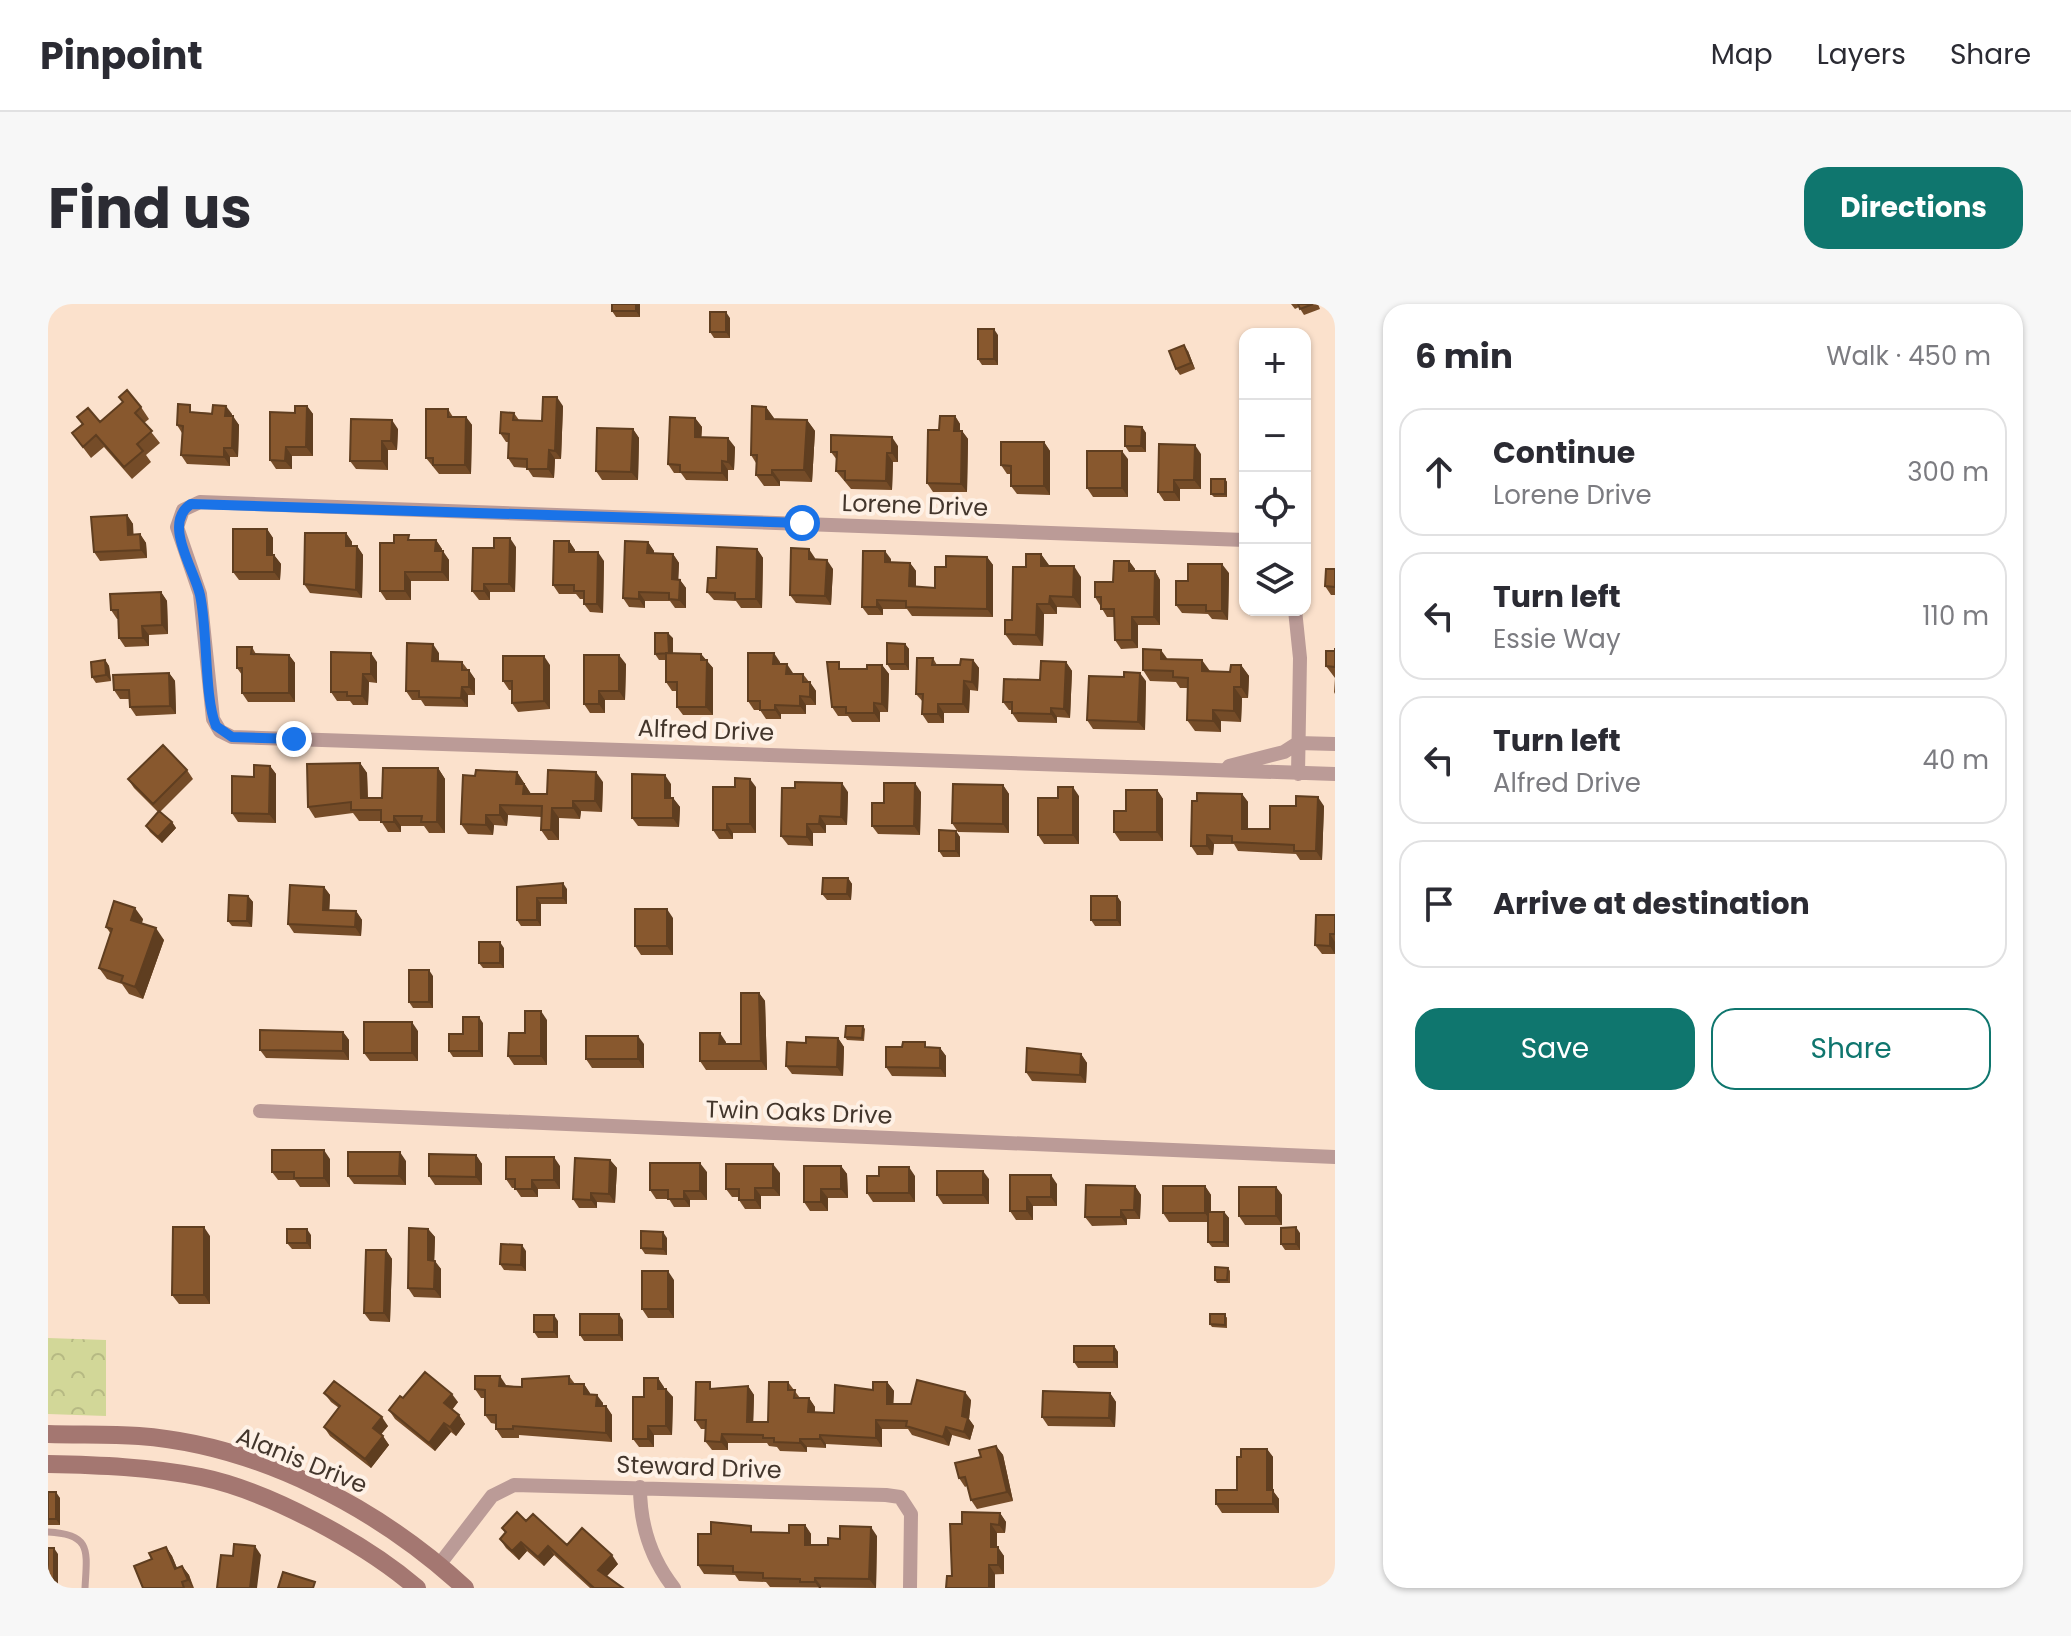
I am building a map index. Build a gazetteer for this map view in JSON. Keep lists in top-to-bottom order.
{
  "streets": {
    "main road": ["Alanis Drive"],
    "street": [
      "Lorene Drive",
      "Alfred Drive",
      "Twin Oaks Drive",
      "Steward Drive"
    ]
  },
  "crossings": [
    ["Lorene Drive", "Alfred Drive"],
    ["Alanis Drive", "Steward Drive"]
  ],
  "page": {
    "header": "Pinpoint",
    "nav": ["Map", "Layers", "Share"],
    "title": "Find us",
    "buttons": [
      "Directions",
      ["Save", "Share"]
    ],
    "heading": ["6 min", "Walk · 450 m"],
    "map_buttons": ["+", "−"],
    "list": [
      ["Continue", "Lorene Drive", "300 m"],
      ["Turn left", "Essie Way", "110 m"],
      ["Turn left", "Alfred Drive", "40 m"],
      "Arrive at destination"
    ]
  }
}
